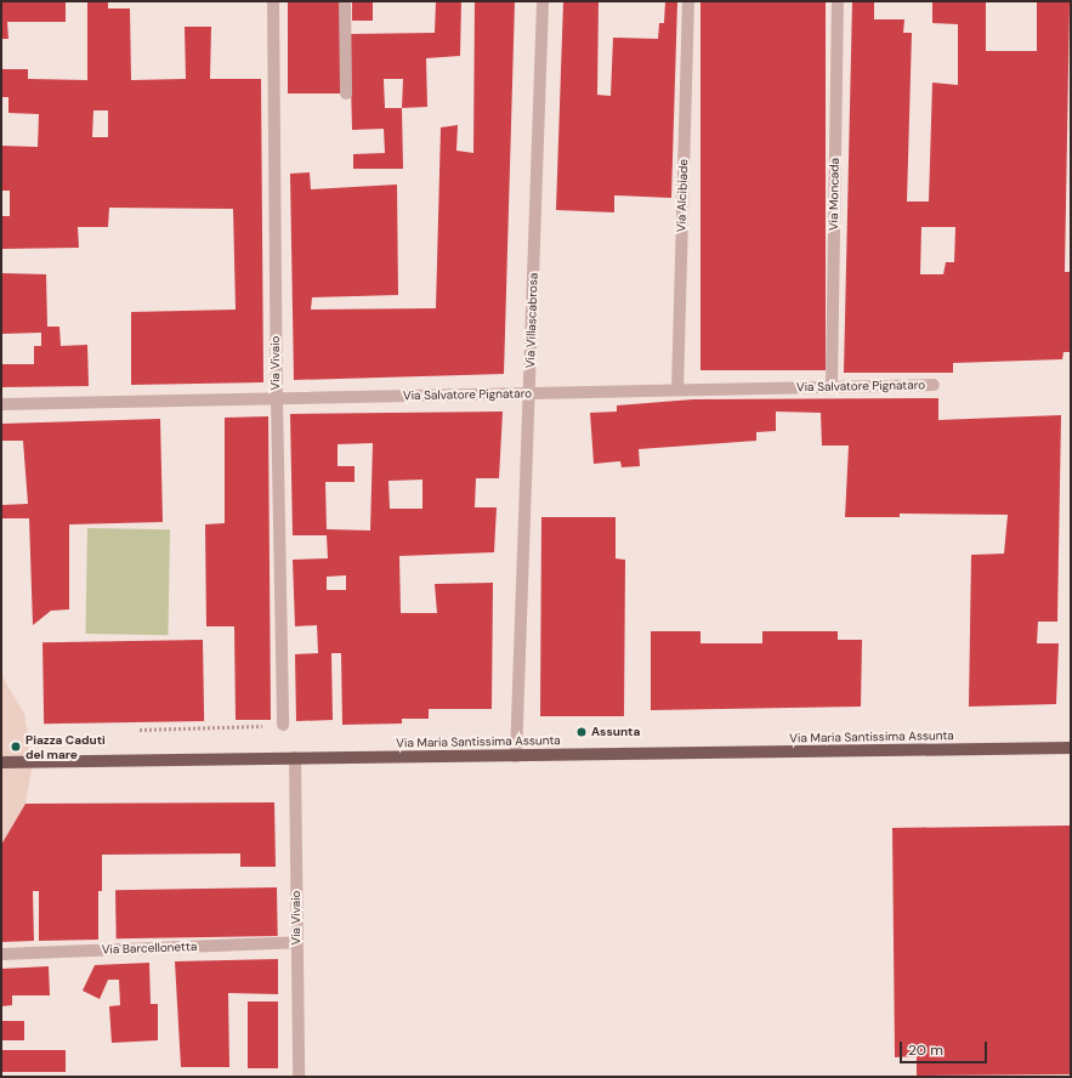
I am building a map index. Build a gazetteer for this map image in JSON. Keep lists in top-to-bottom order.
{
  "streets": {
    "main road": ["Via Maria Santissima Assunta"],
    "street": [
      "Via Moncada",
      "Via Alcibiade",
      "Via Villascabrosa",
      "Via Vivaio",
      "Via Salvatore Pignataro",
      "Via Barcellonetta"
    ]
  },
  "crossings": [
    ["Via Moncada", "Via Salvatore Pignataro"],
    ["Via Alcibiade", "Via Salvatore Pignataro"],
    ["Via Villascabrosa", "Via Salvatore Pignataro"],
    ["Via Villascabrosa", "Via Maria Santissima Assunta"],
    ["Via Vivaio", "Via Salvatore Pignataro"],
    ["Via Vivaio", "Via Maria Santissima Assunta"],
    ["Via Vivaio", "Via Barcellonetta"]
  ],
  "places": ["Assunta", "Piazza Caduti del mare"],
  "scale_bar": "20 m"
}
